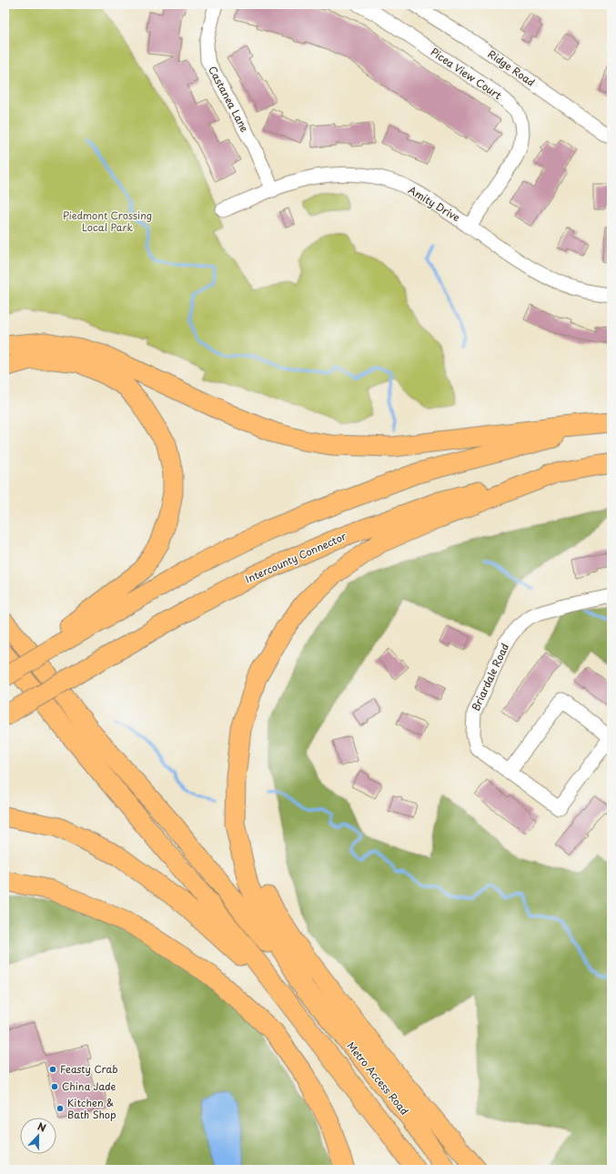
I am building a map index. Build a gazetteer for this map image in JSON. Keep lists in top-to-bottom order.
{
  "streets": {
    "highway": ["Intercounty Connector", "Metro Access Road"],
    "street": [
      "Ridge Road",
      "Picea View Court",
      "Castanea Lane",
      "Amity Drive",
      "Briardale Road"
    ]
  },
  "crossings": [
    ["Picea View Court", "Amity Drive"],
    ["Castanea Lane", "Amity Drive"]
  ],
  "parks": ["Piedmont Crossing Local Park"],
  "places": ["Feasty Crab", "China Jade", "Kitchen & Bath Shop"],
  "north": "top"
}
